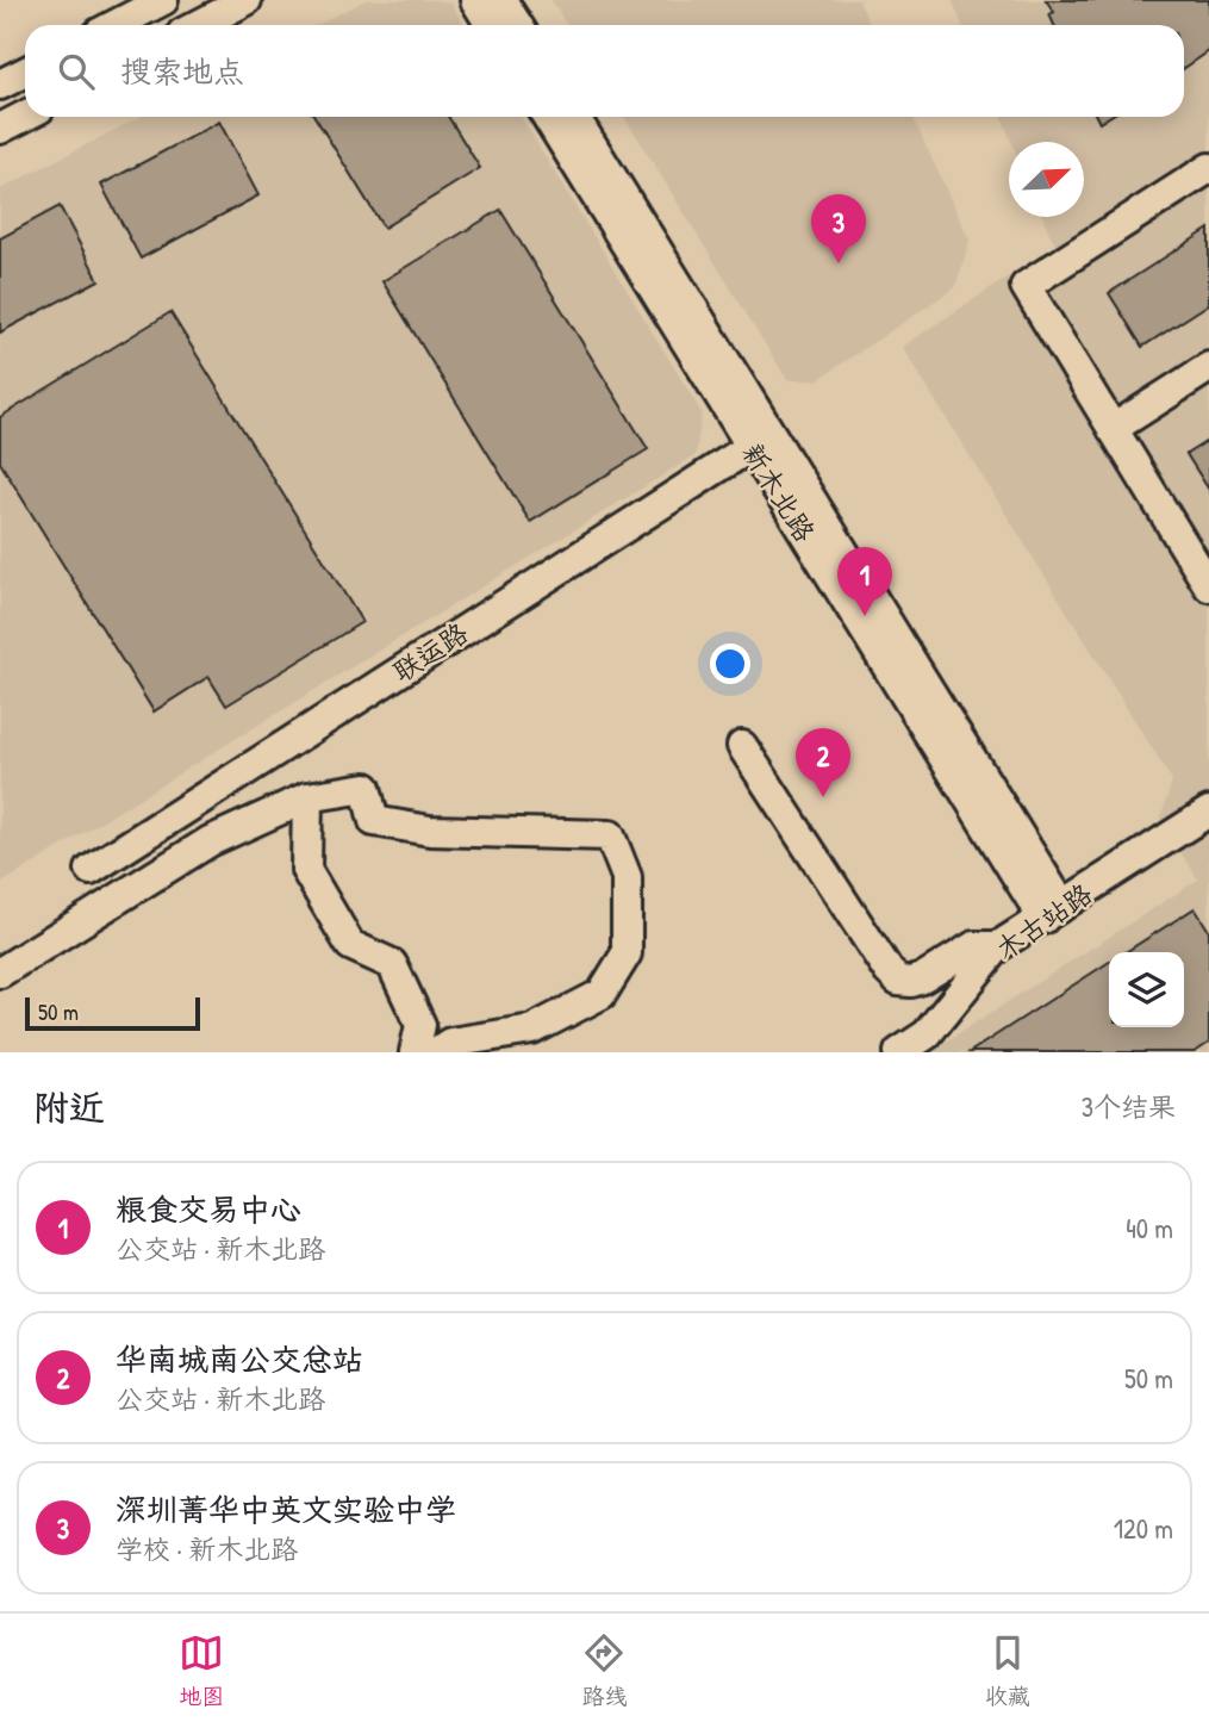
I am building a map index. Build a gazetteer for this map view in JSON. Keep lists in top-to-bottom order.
{
  "streets": {
    "street": ["新木北路", "联运路", "木古站路"]
  },
  "crossings": [
    ["新木北路", "联运路"],
    ["新木北路", "木古站路"]
  ],
  "scale_bar": "50 m",
  "north": "top right",
  "page": {
    "search": "搜索地点",
    "pins": ["3", "1", "2"],
    "scale": "50 m",
    "heading": ["附近", "3个结果"],
    "list": [
      {
        "mark": "1",
        "name": "粮食交易中心",
        "note": "公交站 · 新木北路",
        "value": "40 m"
      },
      {
        "mark": "2",
        "name": "华南城南公交总站",
        "note": "公交站 · 新木北路",
        "value": "50 m"
      },
      {
        "mark": "3",
        "name": "深圳菁华中英文实验中学",
        "note": "学校 · 新木北路",
        "value": "120 m"
      }
    ],
    "nav": ["地图", "路线", "收藏"]
  }
}
